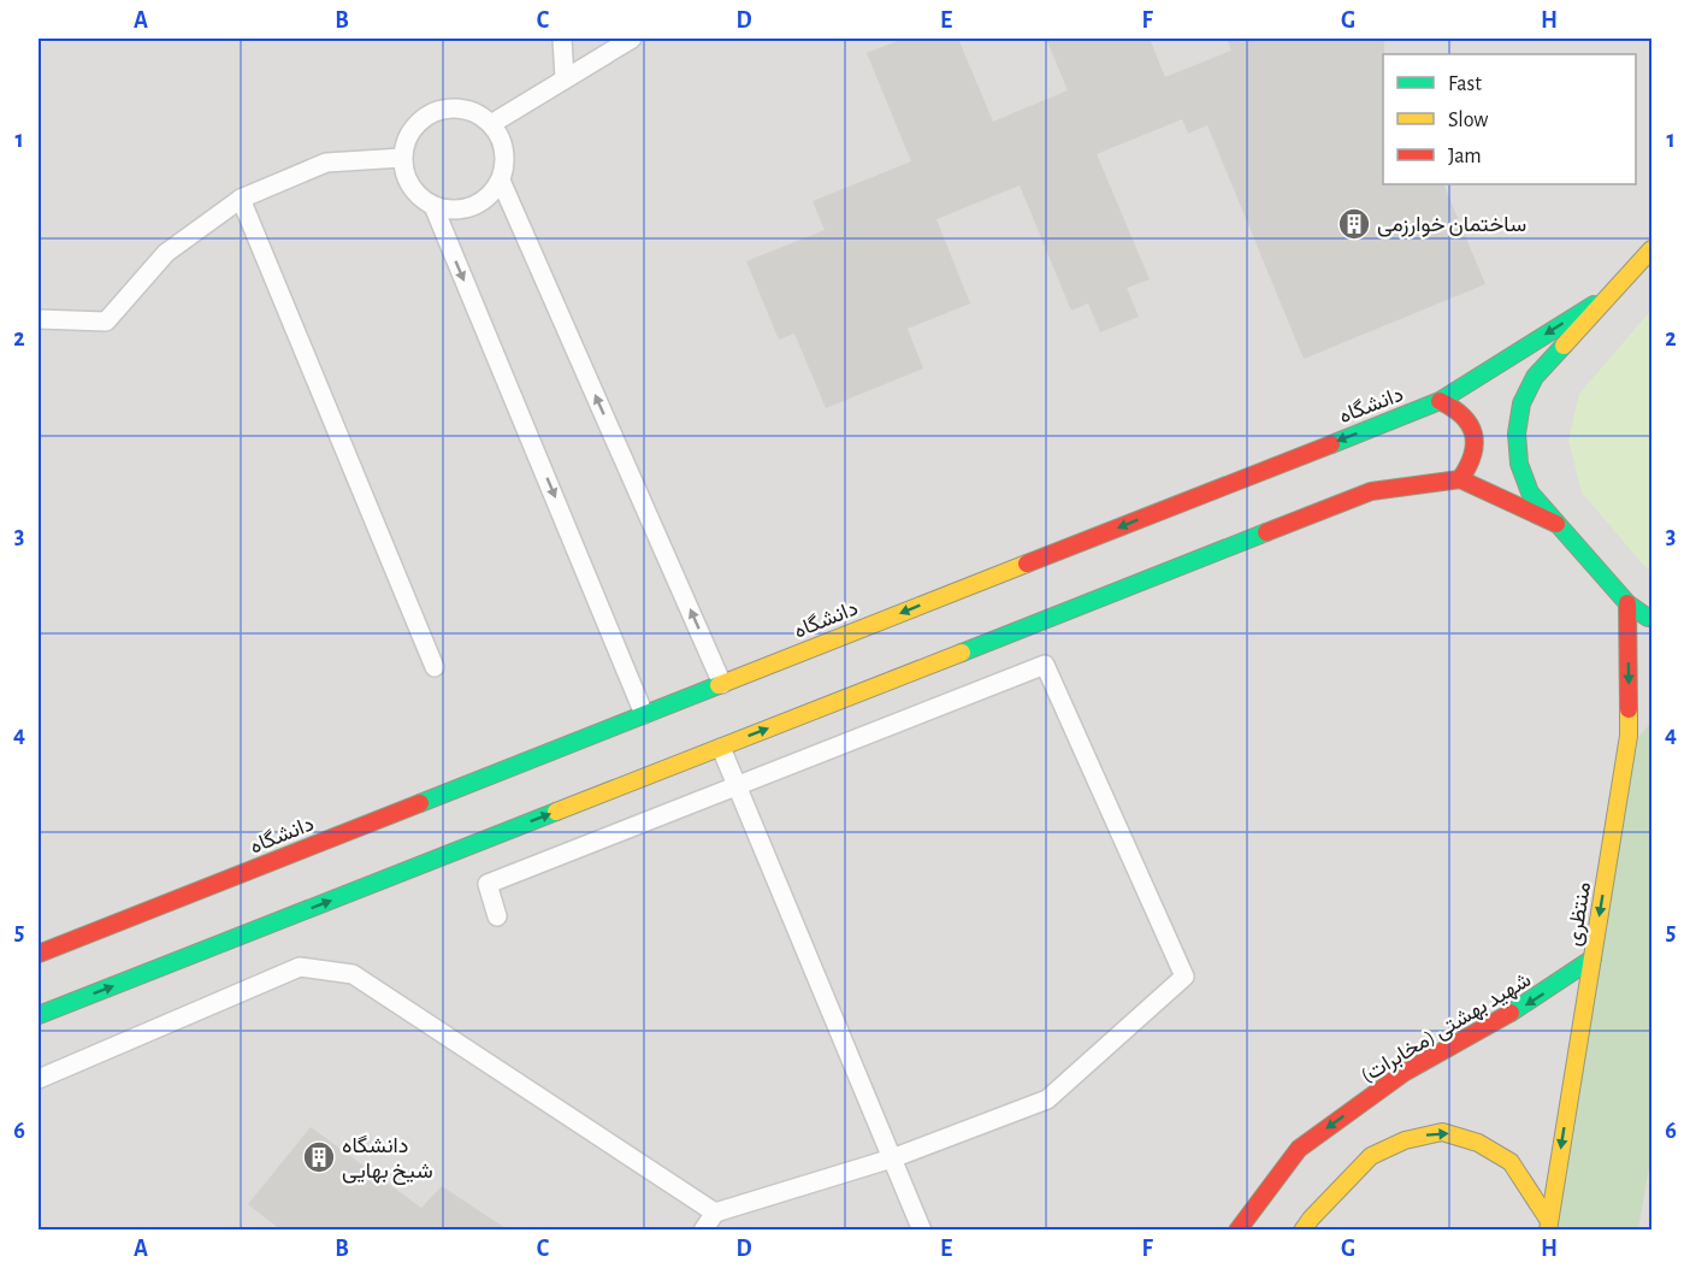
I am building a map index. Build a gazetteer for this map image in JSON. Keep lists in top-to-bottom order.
{
  "streets": {
    "main road": ["دانشگاه", "منتظری", "شهید بهشتی (مخابرات)"]
  },
  "crossings": [
    ["منتظری", "شهید بهشتی (مخابرات)"]
  ],
  "one_way": ["منتظری", "شهید بهشتی (مخابرات)"],
  "places": {
    "building": ["ساختمان خوارزمی", "دانشگاه شیخ بهایی"]
  },
  "legend": ["Fast", "Slow", "Jam"],
  "grid": {
    "columns": [
      "A",
      "B",
      "C",
      "D",
      "E",
      "F",
      "G",
      "H"
    ],
    "rows": [
      "1",
      "2",
      "3",
      "4",
      "5",
      "6"
    ]
  }
}
